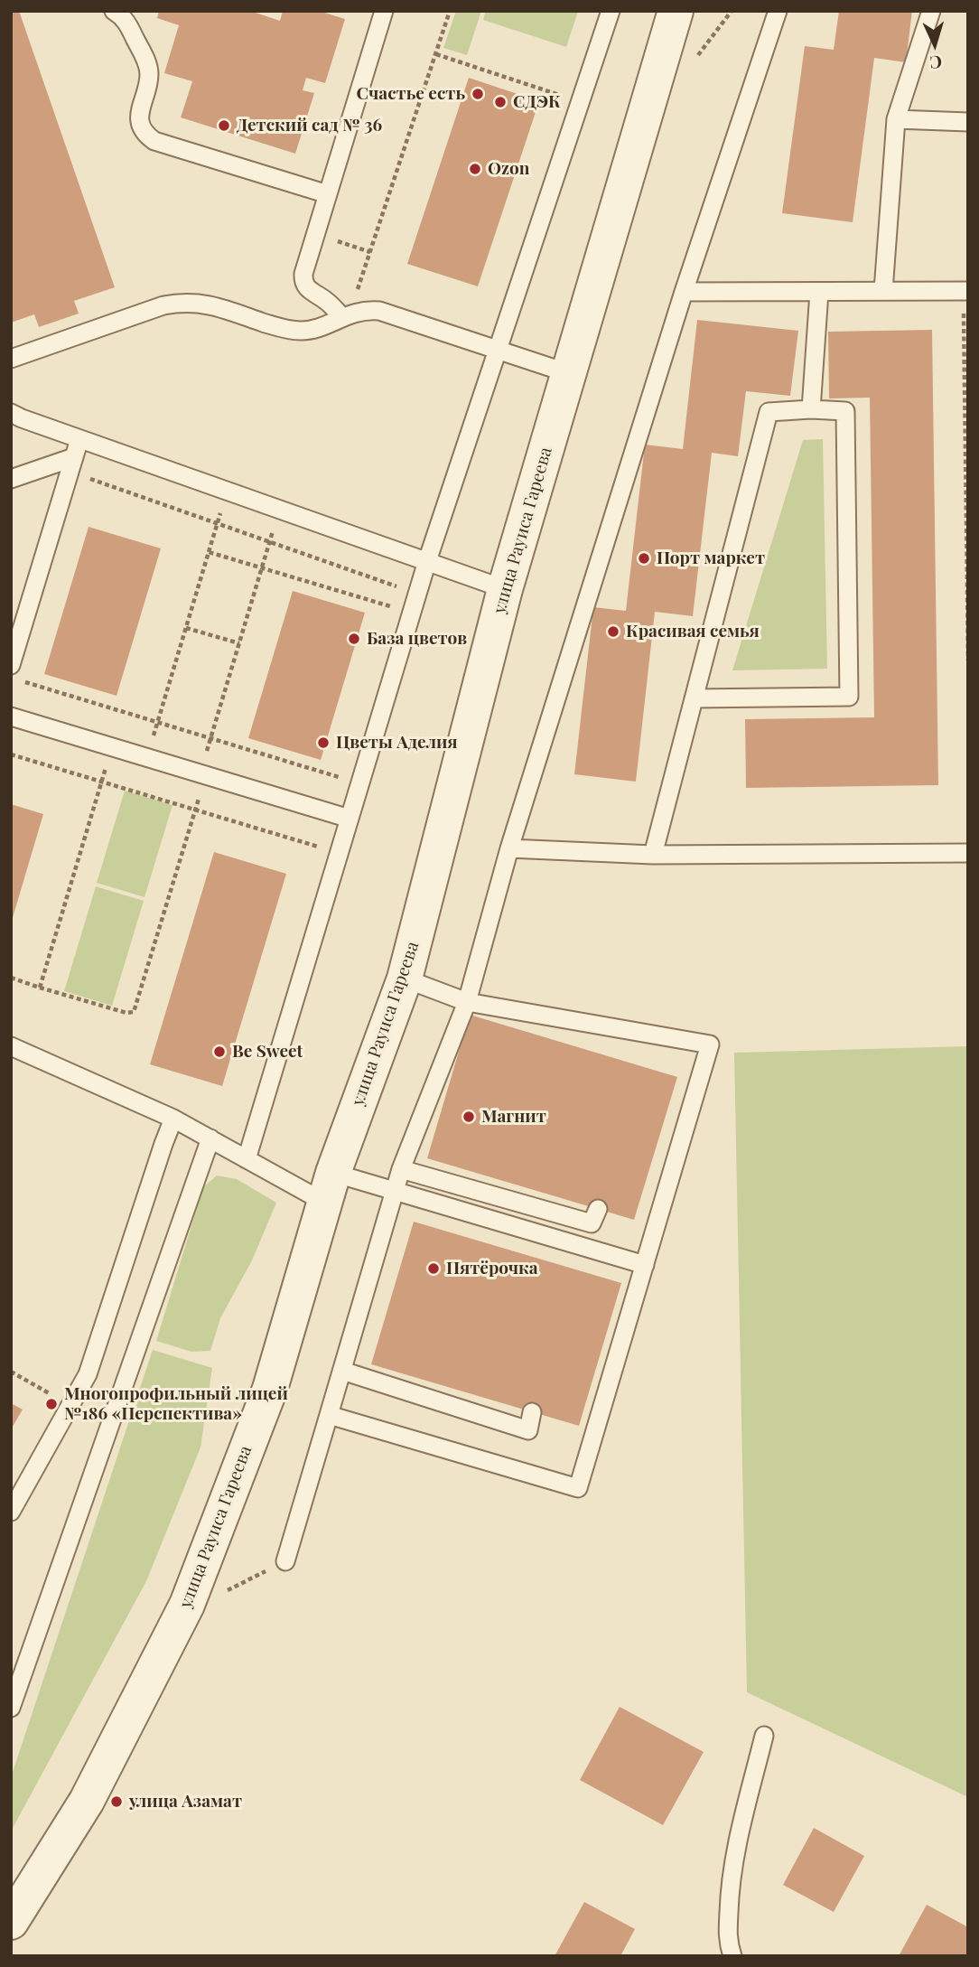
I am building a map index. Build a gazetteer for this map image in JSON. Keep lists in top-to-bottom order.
{
  "streets": {
    "street": ["улица Рауиса Гареева"]
  },
  "places": [
    "Счастье есть",
    "СДЭК",
    "Детский сад № 36",
    "Ozon",
    "Порт маркет",
    "Красивая семья",
    "База цветов",
    "Цветы Аделия",
    "Be Sweet",
    "Магнит",
    "Пятёрочка",
    "Многопрофильный лицей №186 «Перспектива»",
    "улица Азамат"
  ],
  "north": "bottom"
}
